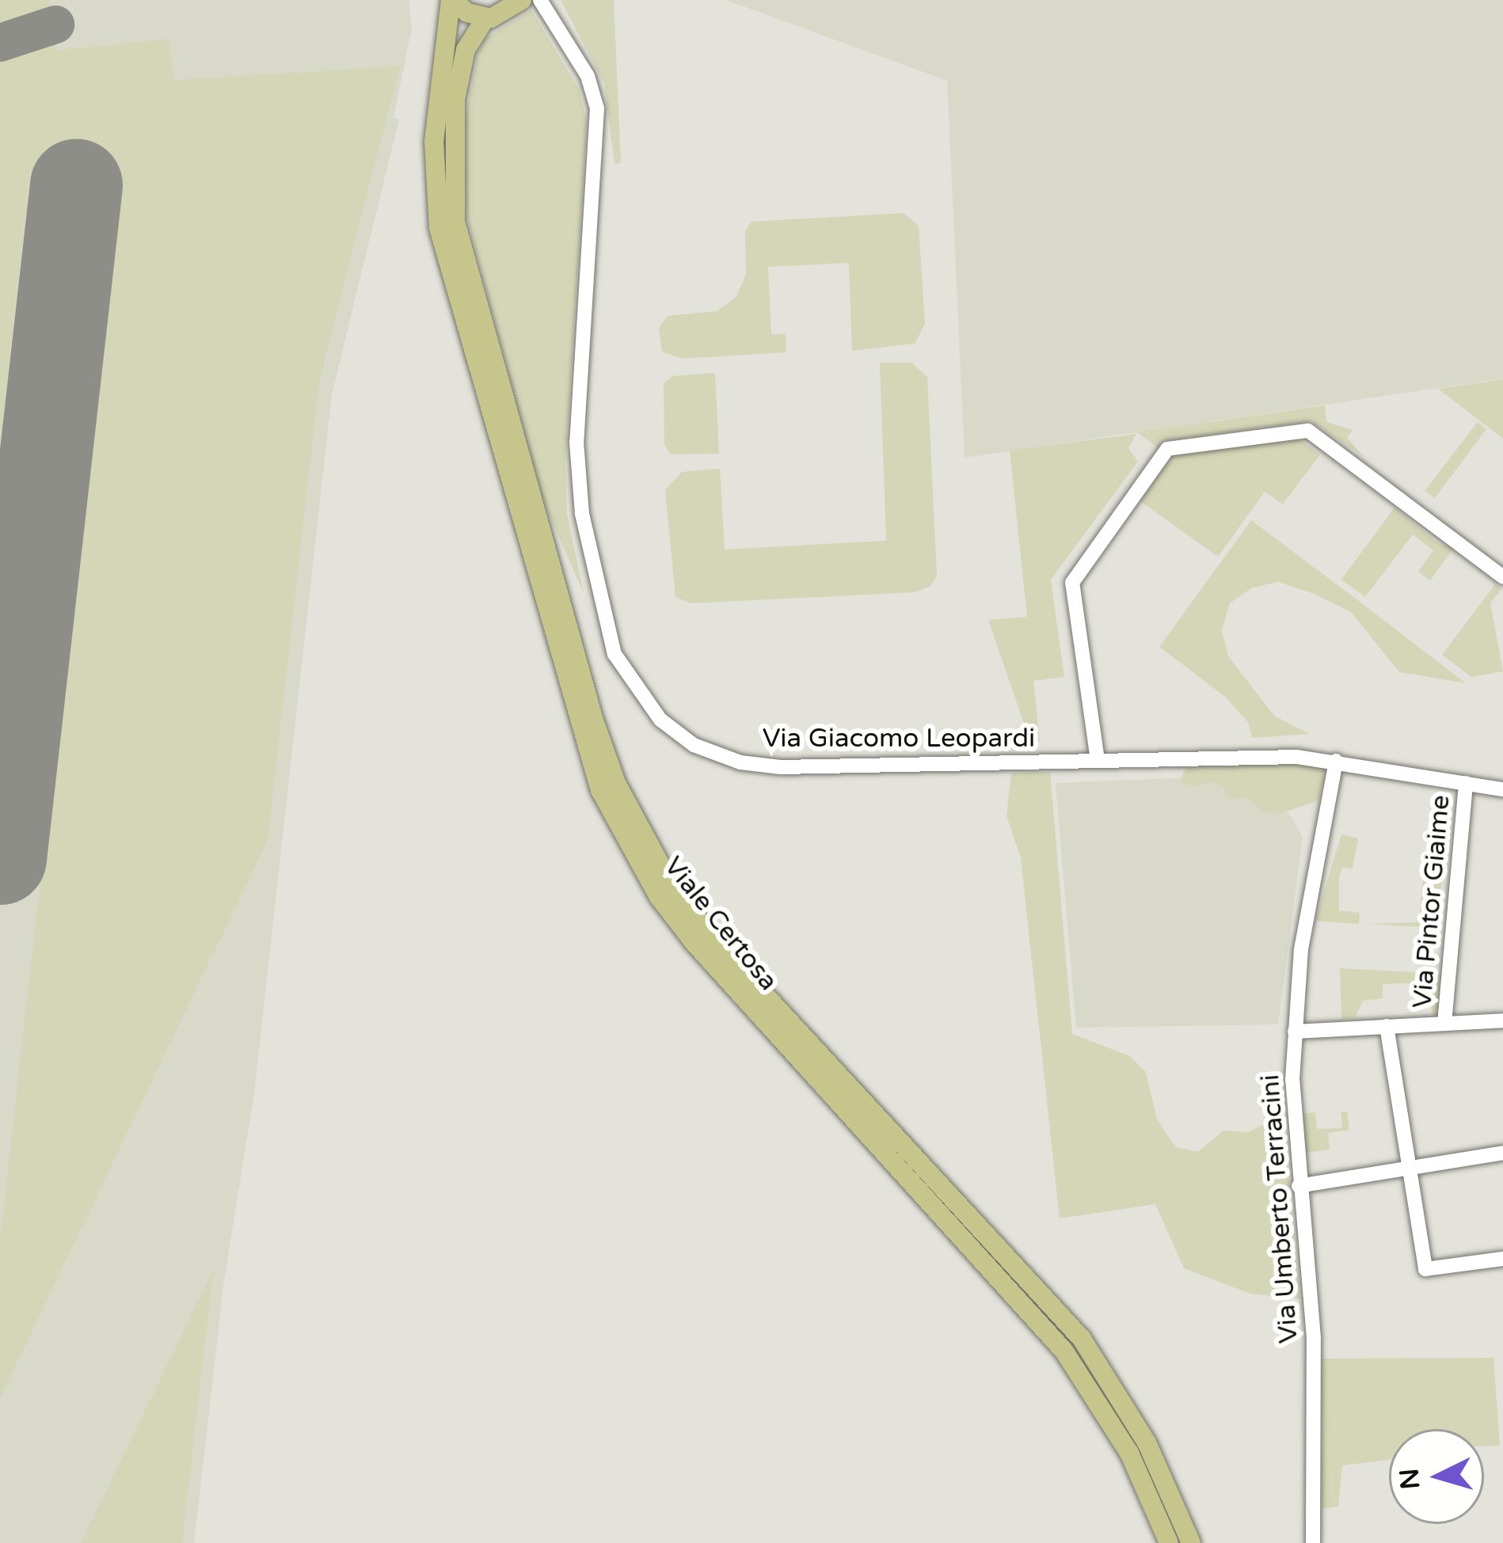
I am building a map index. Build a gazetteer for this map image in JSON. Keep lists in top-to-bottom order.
{
  "streets": {
    "main road": ["Viale Certosa"],
    "street": ["Via Giacomo Leopardi", "Via Pintor Giaime", "Via Umberto Terracini"]
  },
  "crossings": [
    ["Via Giacomo Leopardi", "Via Pintor Giaime"],
    ["Via Giacomo Leopardi", "Via Umberto Terracini"]
  ],
  "north": "left"
}
